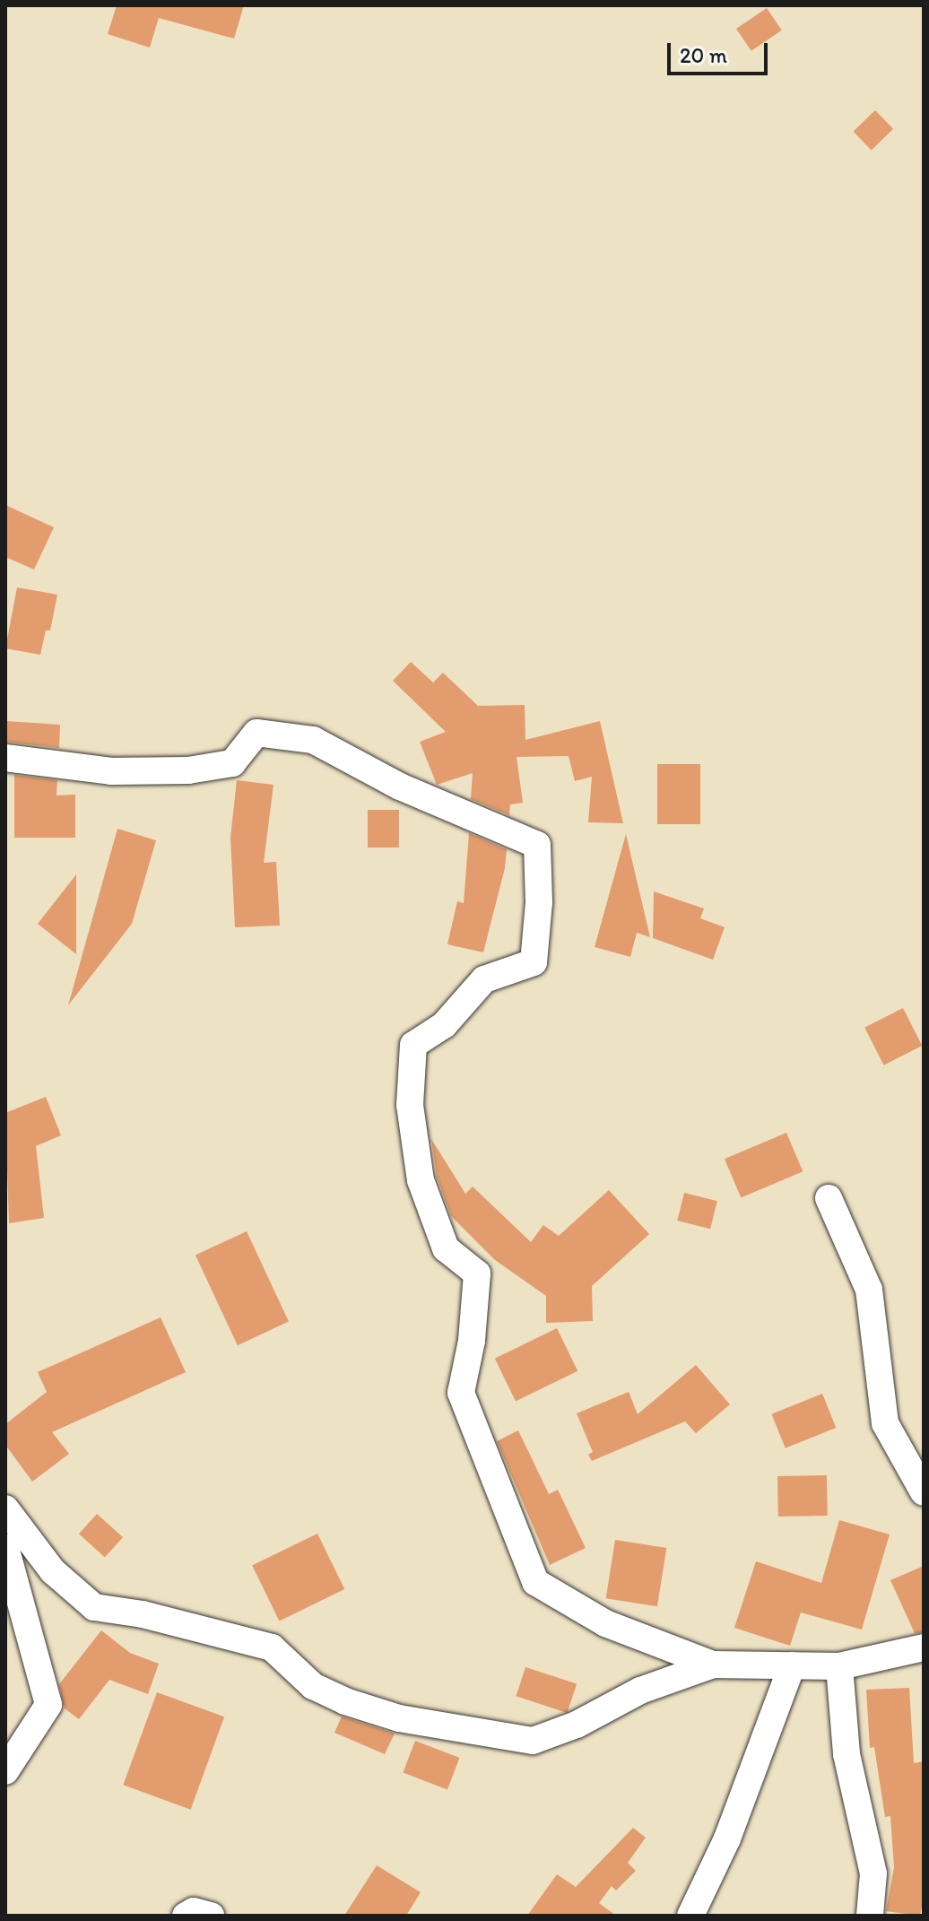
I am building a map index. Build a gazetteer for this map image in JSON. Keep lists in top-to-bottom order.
{
  "scale_bar": "20 m"
}
